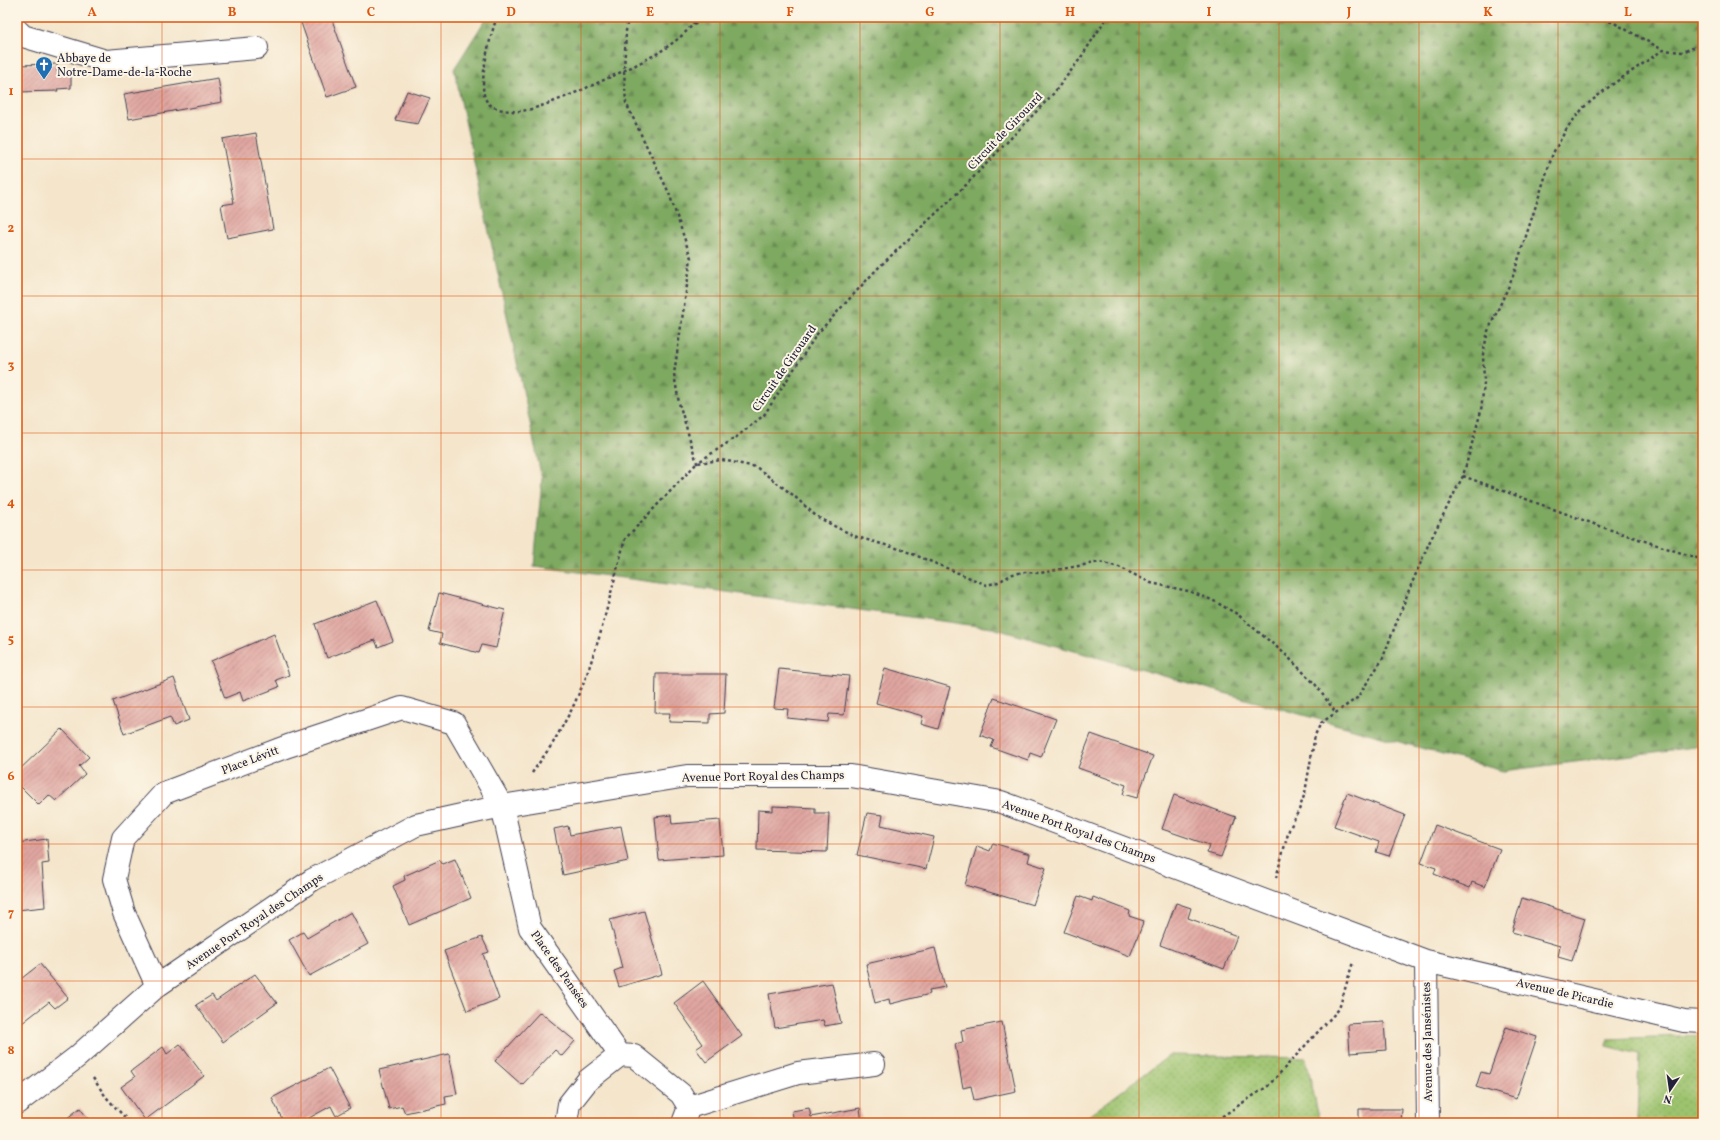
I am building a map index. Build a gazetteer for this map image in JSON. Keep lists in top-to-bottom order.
{
  "streets": {
    "street": [
      "Place Lévitt",
      "Avenue Port Royal des Champs",
      "Place des Pensées",
      "Avenue de Picardie",
      "Avenue des Jansénistes"
    ],
    "path": ["Circuit de Girouard"]
  },
  "crossings": [
    ["Place Lévitt", "Avenue Port Royal des Champs"],
    ["Place Lévitt", "Place des Pensées"],
    ["Avenue Port Royal des Champs", "Place des Pensées"],
    ["Avenue Port Royal des Champs", "Avenue de Picardie"],
    ["Avenue Port Royal des Champs", "Avenue des Jansénistes"],
    ["Avenue de Picardie", "Avenue des Jansénistes"]
  ],
  "places": {
    "church": ["Abbaye de Notre-Dame-de-la-Roche"]
  },
  "north": "bottom",
  "grid": {
    "columns": [
      "A",
      "B",
      "C",
      "D",
      "E",
      "F",
      "G",
      "H",
      "I",
      "J",
      "K",
      "L"
    ],
    "rows": [
      "1",
      "2",
      "3",
      "4",
      "5",
      "6",
      "7",
      "8"
    ]
  }
}
